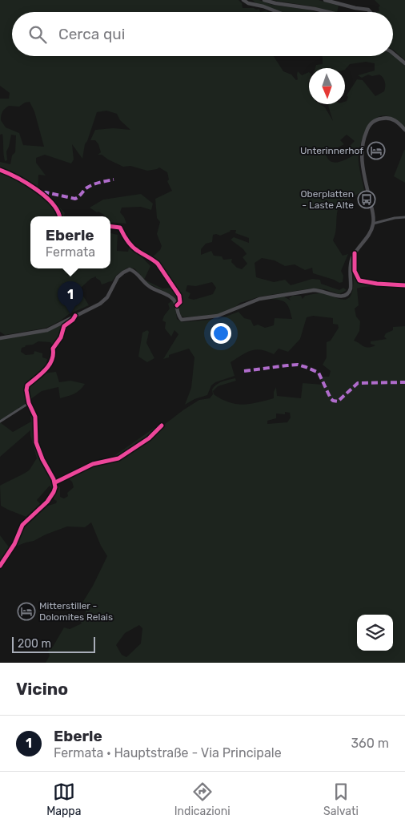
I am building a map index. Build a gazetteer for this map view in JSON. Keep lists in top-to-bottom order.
{
  "places": {
    "hotel": ["Unterinnerhof", "Mitterstiller - Dolomites Relais"],
    "bus stop": ["Oberplatten - Laste Alte"]
  },
  "scale_bar": "200 m",
  "north": "bottom",
  "page": {
    "search": "Cerca qui",
    "popup": ["Eberle", "Fermata"],
    "pins": "1",
    "scale": "200 m",
    "heading": "Vicino",
    "list": [
      {
        "mark": "1",
        "name": "Eberle",
        "note": "Fermata · Hauptstraße - Via Principale",
        "value": "360 m"
      }
    ],
    "nav": ["Mappa", "Indicazioni", "Salvati"]
  }
}
